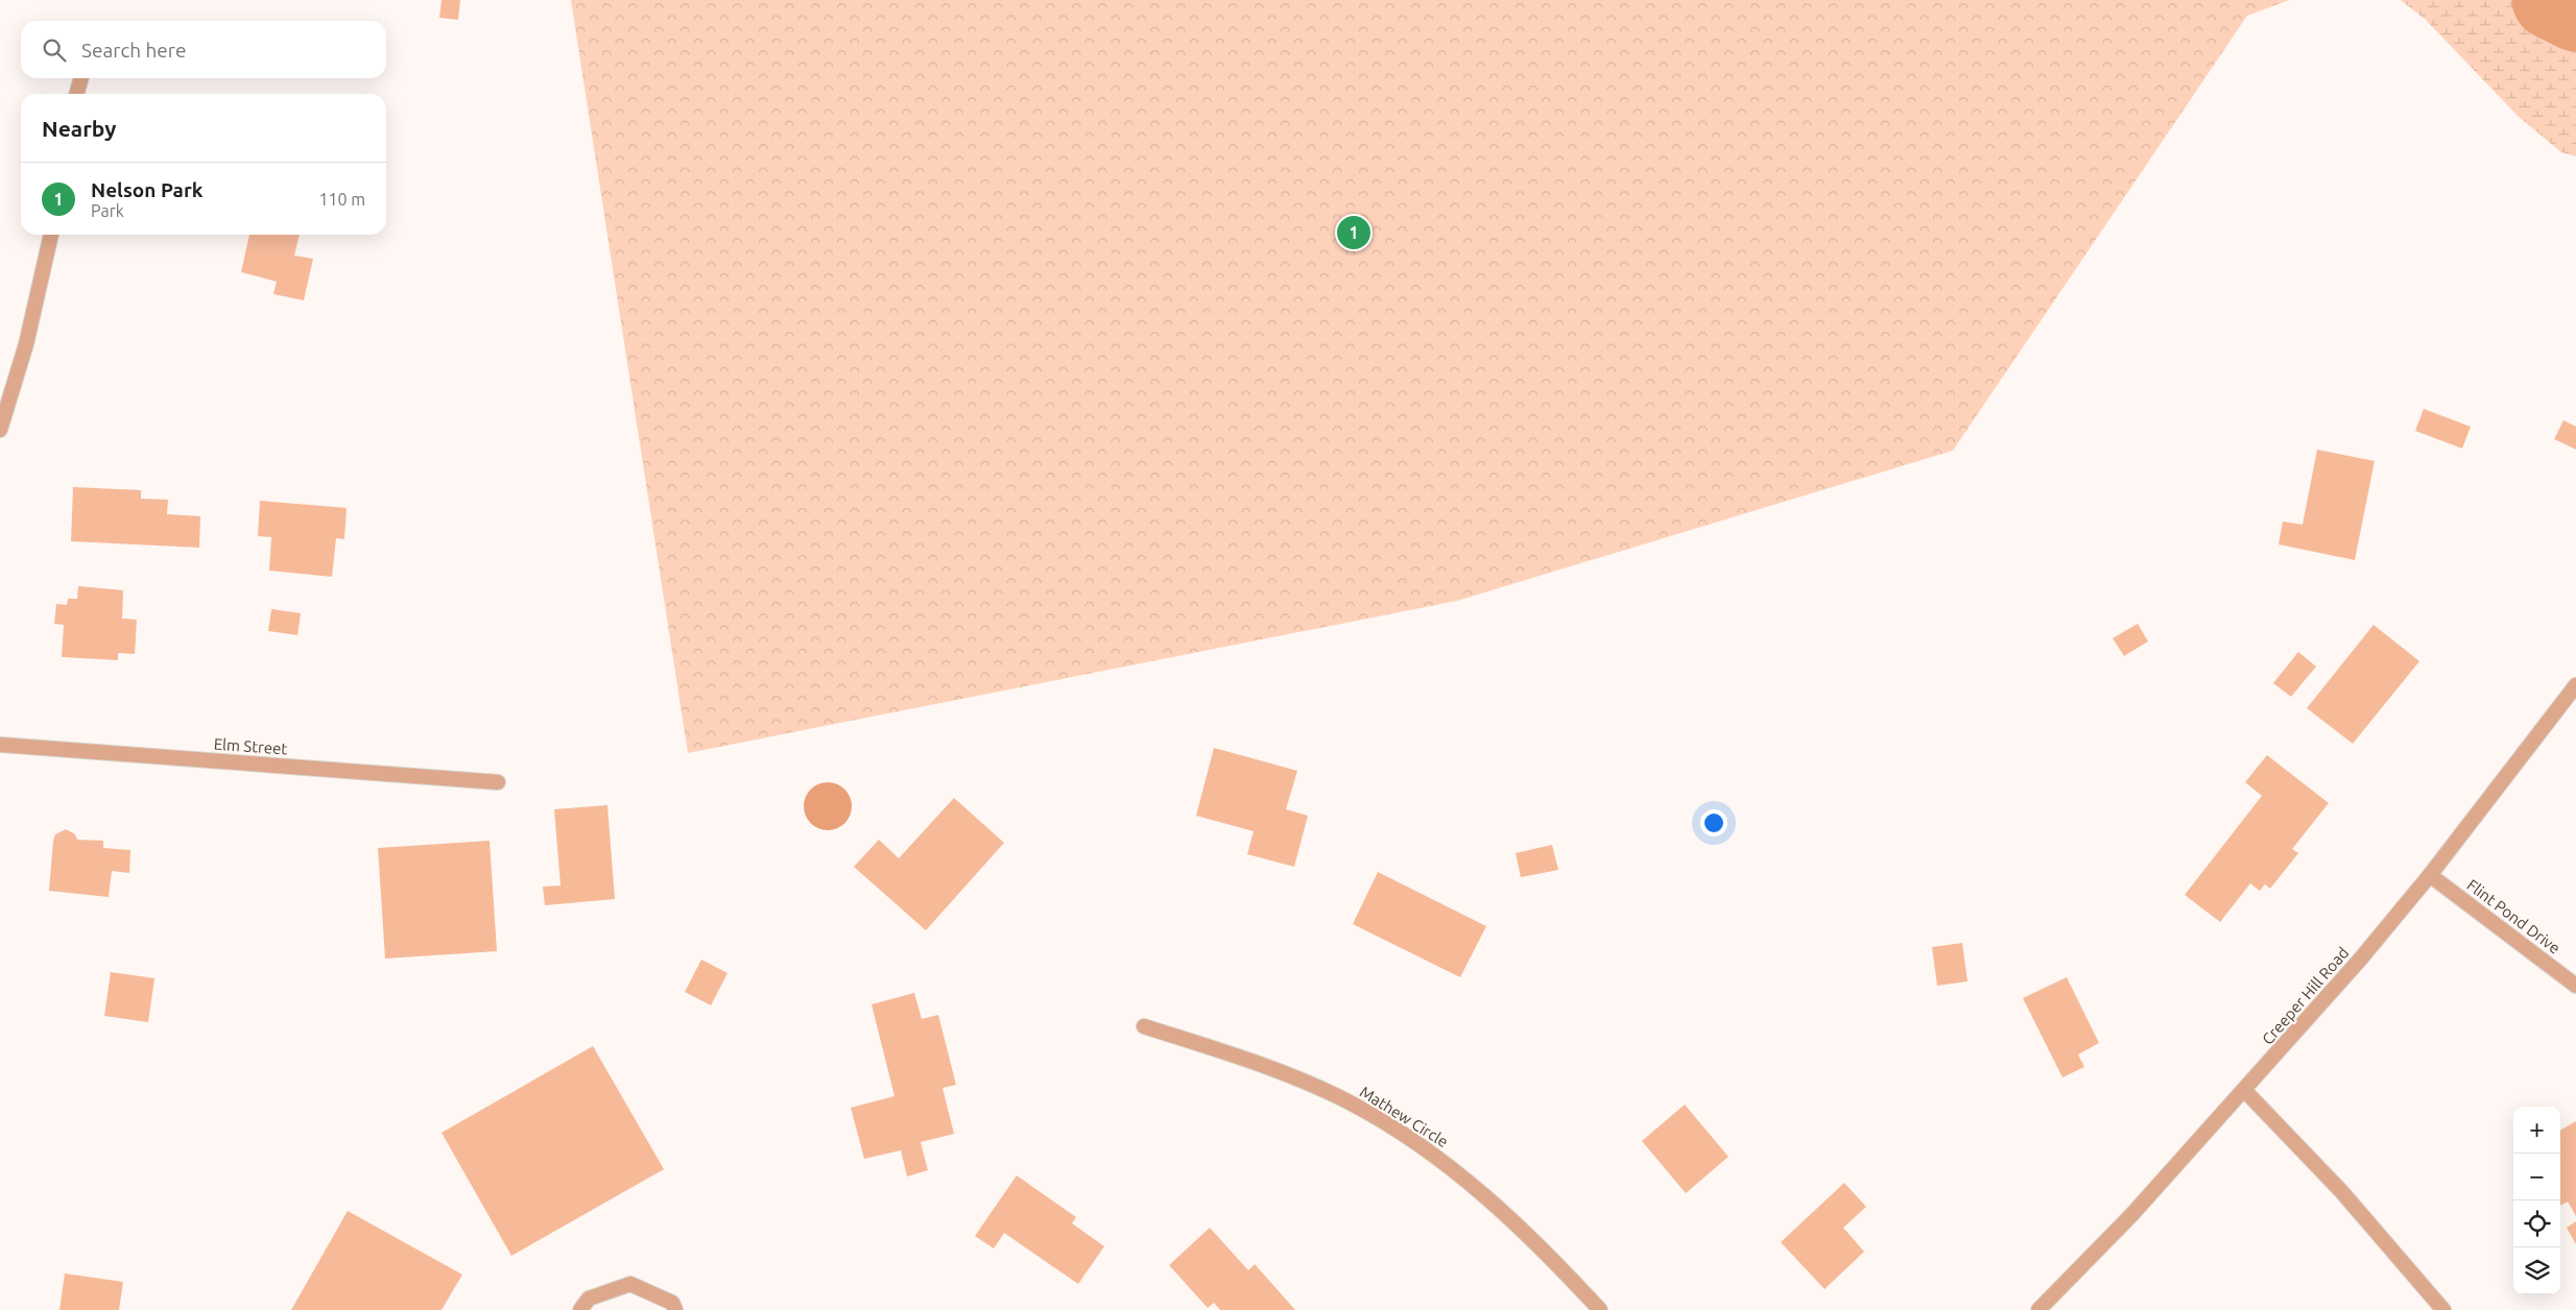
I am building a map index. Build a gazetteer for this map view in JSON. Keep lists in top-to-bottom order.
{
  "streets": {
    "street": [
      "Elm Street",
      "Flint Pond Drive",
      "Creeper Hill Road",
      "Mathew Circle"
    ]
  },
  "crossings": [
    ["Flint Pond Drive", "Creeper Hill Road"]
  ],
  "page": {
    "search": "Search here",
    "heading": "Nearby",
    "list": [
      {
        "mark": "1",
        "name": "Nelson Park",
        "note": "Park",
        "value": "110 m"
      }
    ],
    "pins": "1",
    "map_buttons": ["+", "−"]
  }
}
